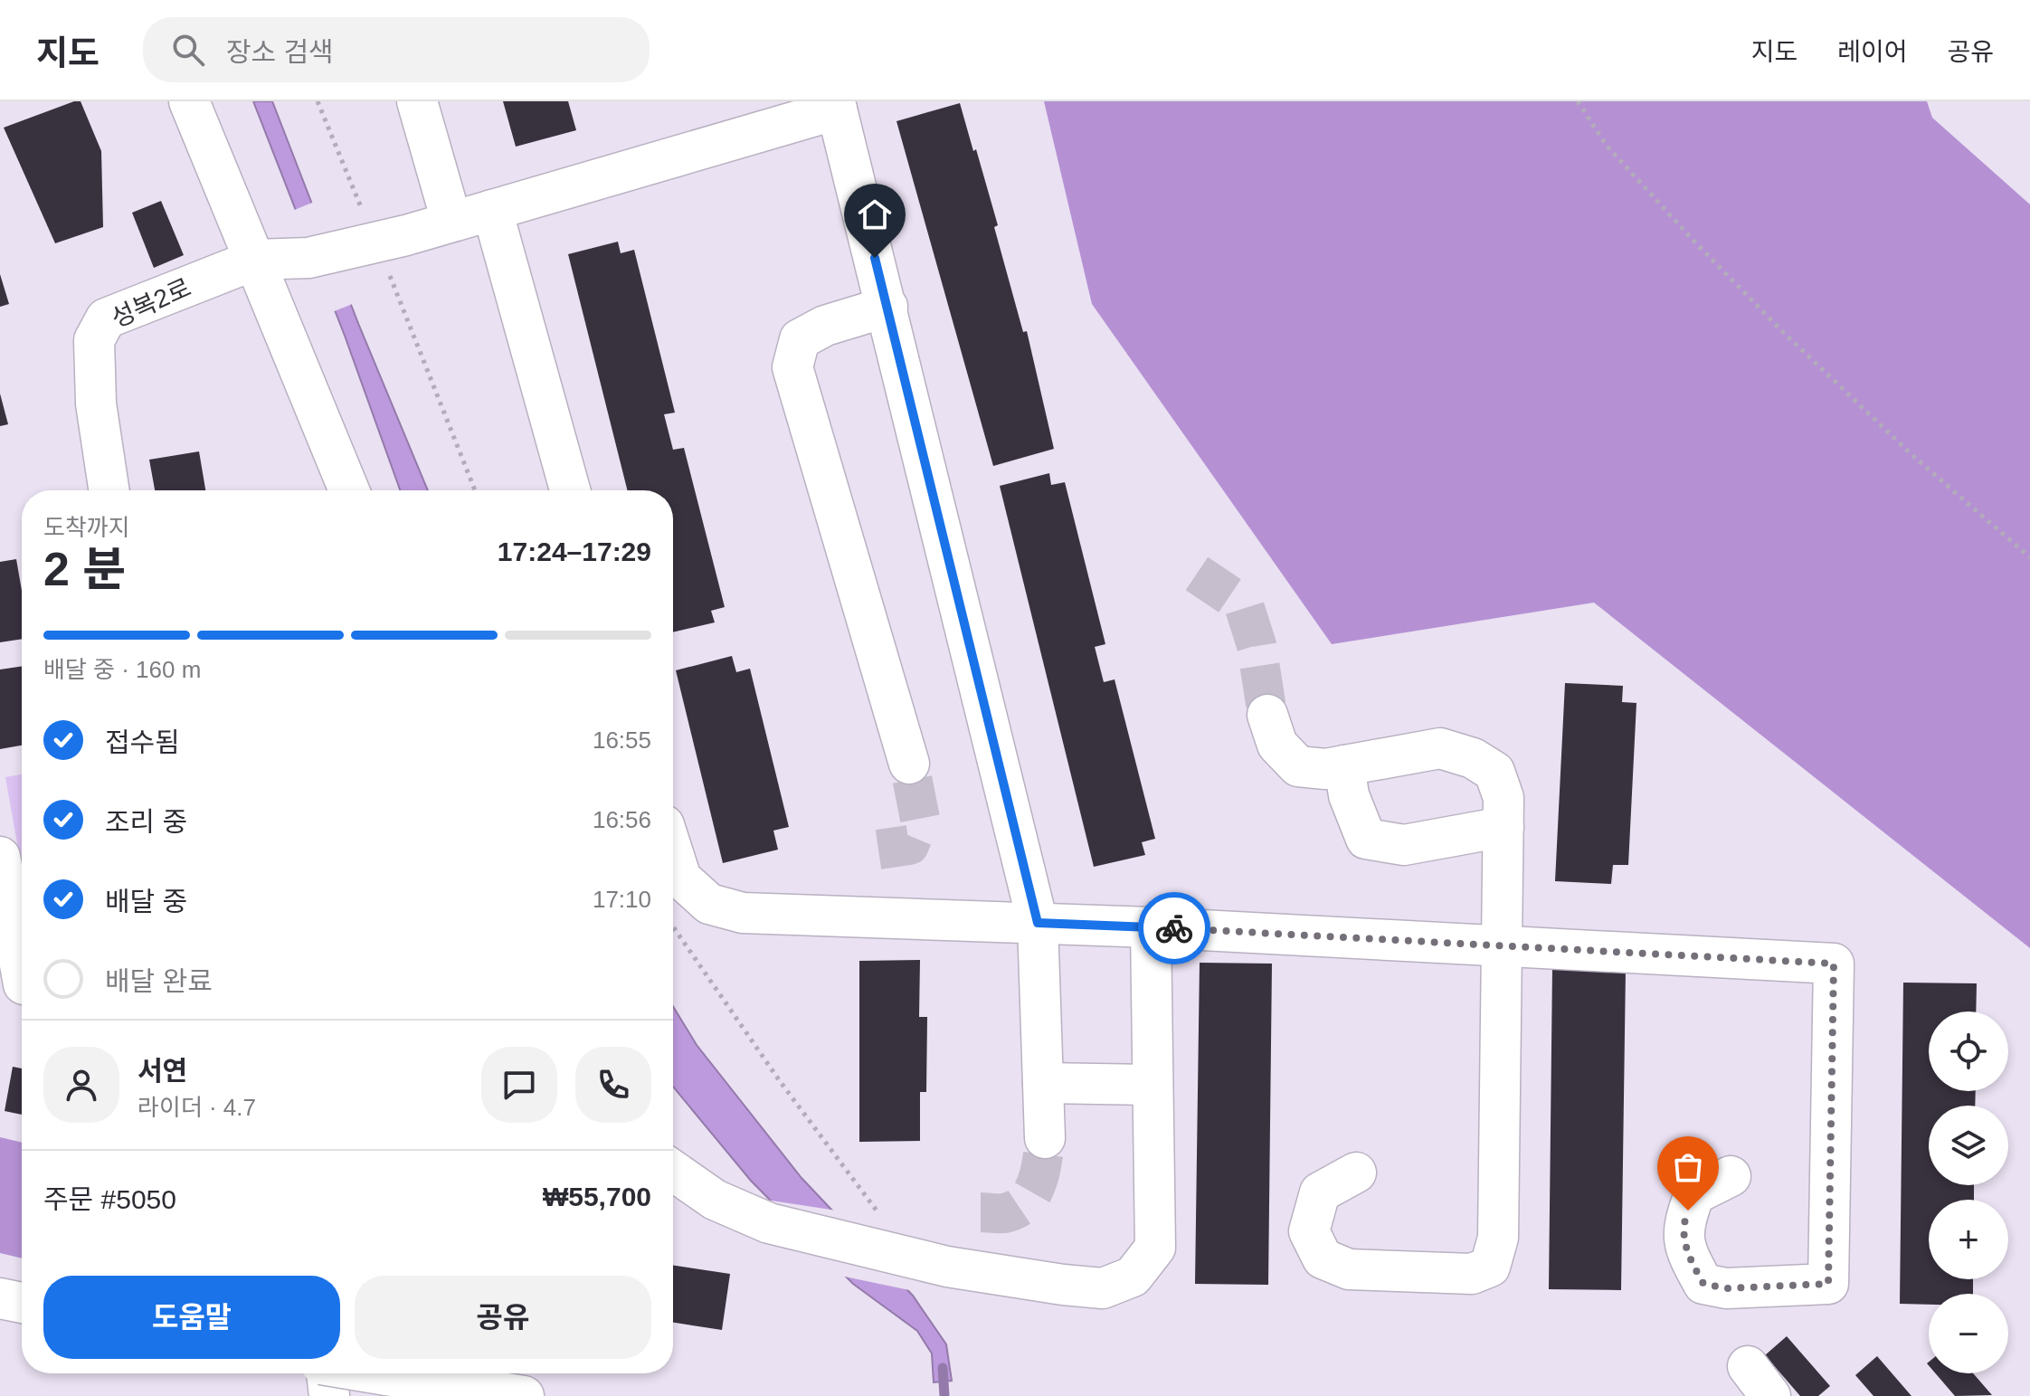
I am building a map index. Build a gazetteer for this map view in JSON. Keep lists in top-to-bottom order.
{
  "streets": {
    "street": ["성복2로"]
  },
  "page": {
    "header": "지도",
    "search": "장소 검색",
    "nav": ["지도", "레이어", "공유"],
    "heading": ["2 분", "도착까지", "17:24–17:29"],
    "panel": [
      "서연",
      "라이더 · 4.7",
      "주문 #5050",
      "₩55,700"
    ],
    "bar": "배달 중 · 160 m",
    "list": [
      ["접수됨", "16:55"],
      ["조리 중", "16:56"],
      ["배달 중", "17:10"],
      "배달 완료"
    ],
    "map_buttons": ["+", "−"],
    "buttons": ["도움말", "공유"]
  }
}
